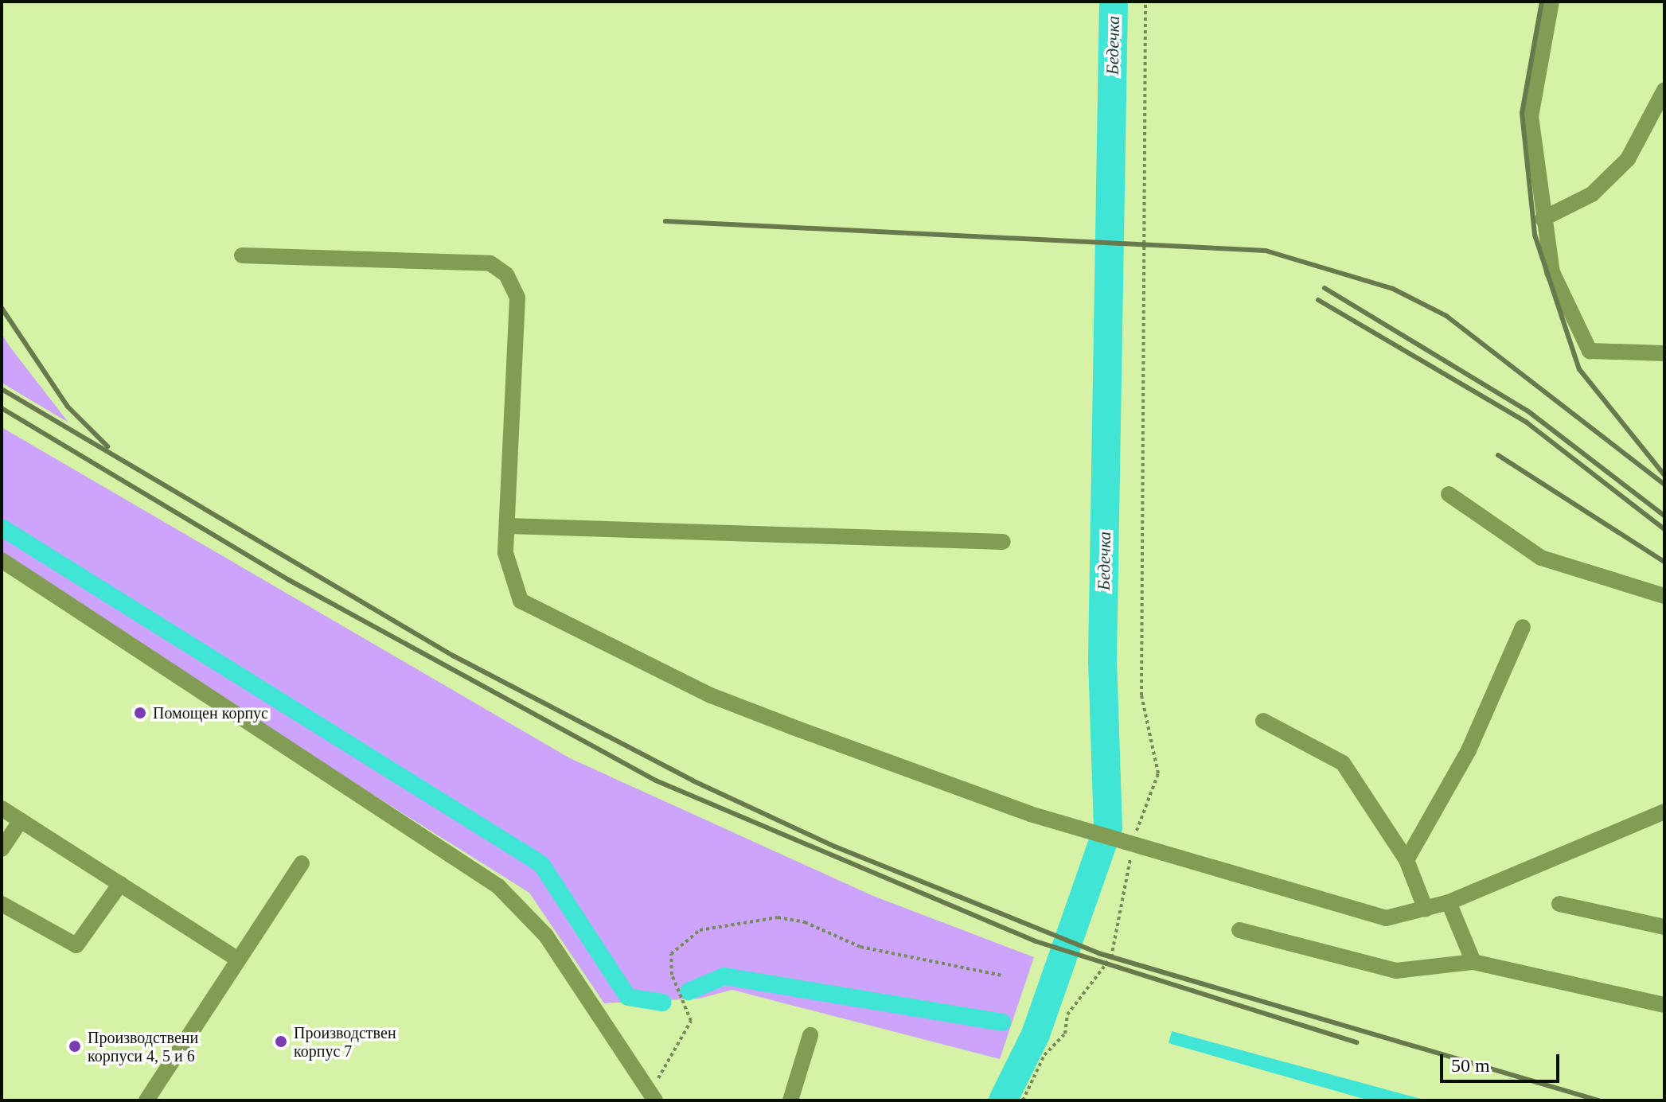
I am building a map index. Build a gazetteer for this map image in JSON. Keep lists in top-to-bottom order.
{
  "water": ["Бедечка"],
  "places": ["Помощен корпус", "Производствeн корпус 7", "Производствени корпуси 4, 5 и 6"],
  "scale_bar": "50 m"
}
